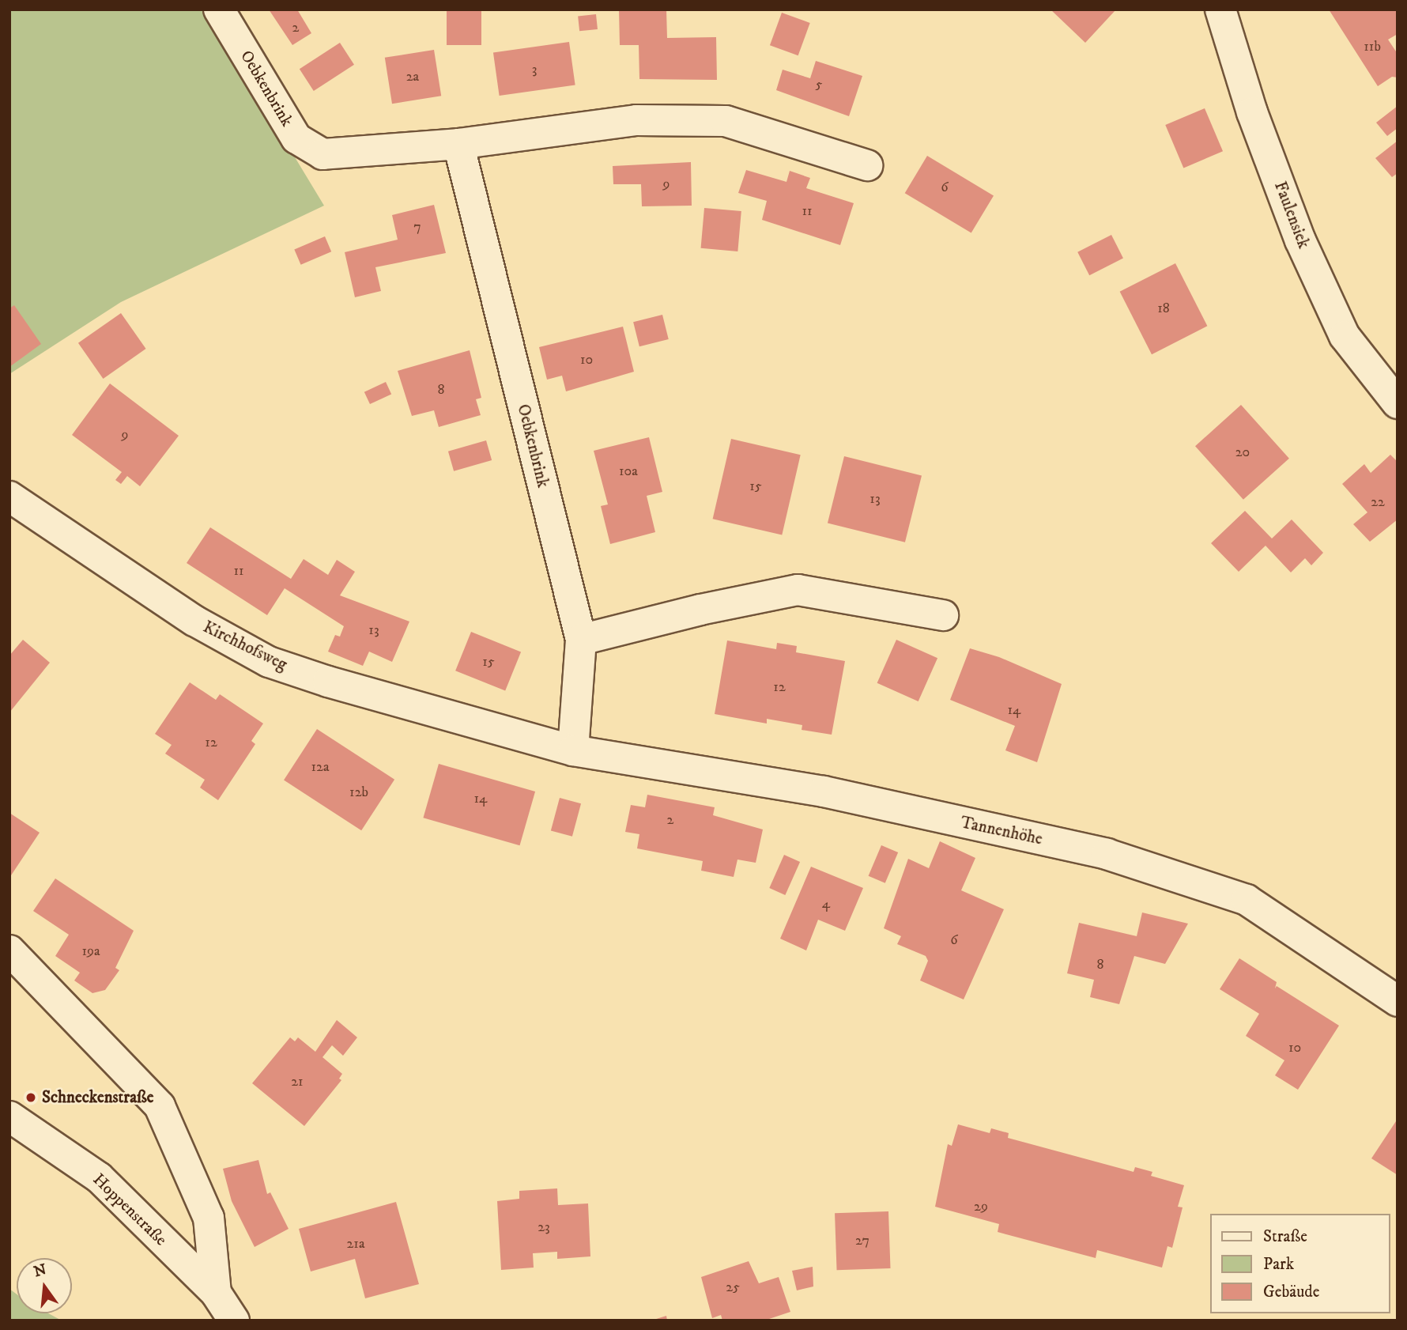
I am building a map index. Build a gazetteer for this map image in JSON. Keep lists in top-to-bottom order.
{
  "streets": {
    "street": [
      "Oebkenbrink",
      "Faulensiek",
      "Kirchhofsweg",
      "Tannenhöhe",
      "Hoppenstraße"
    ]
  },
  "crossings": [
    ["Oebkenbrink", "Kirchhofsweg"],
    ["Oebkenbrink", "Tannenhöhe"],
    ["Kirchhofsweg", "Tannenhöhe"]
  ],
  "places": ["Schneckenstraße"],
  "house_numbers": [
    "2",
    "11b",
    "3",
    "2a",
    "5",
    "9",
    "6",
    "11",
    "7",
    "18",
    "10",
    "8",
    "9",
    "20",
    "10a",
    "15",
    "13",
    "22",
    "11",
    "13",
    "15",
    "12",
    "14",
    "12",
    "12a",
    "12b",
    "14",
    "2",
    "4",
    "6",
    "19a",
    "8",
    "10",
    "21",
    "29",
    "23",
    "27",
    "21a",
    "25"
  ],
  "legend": ["Straße", "Park", "Gebäude"],
  "north": "top"
}
